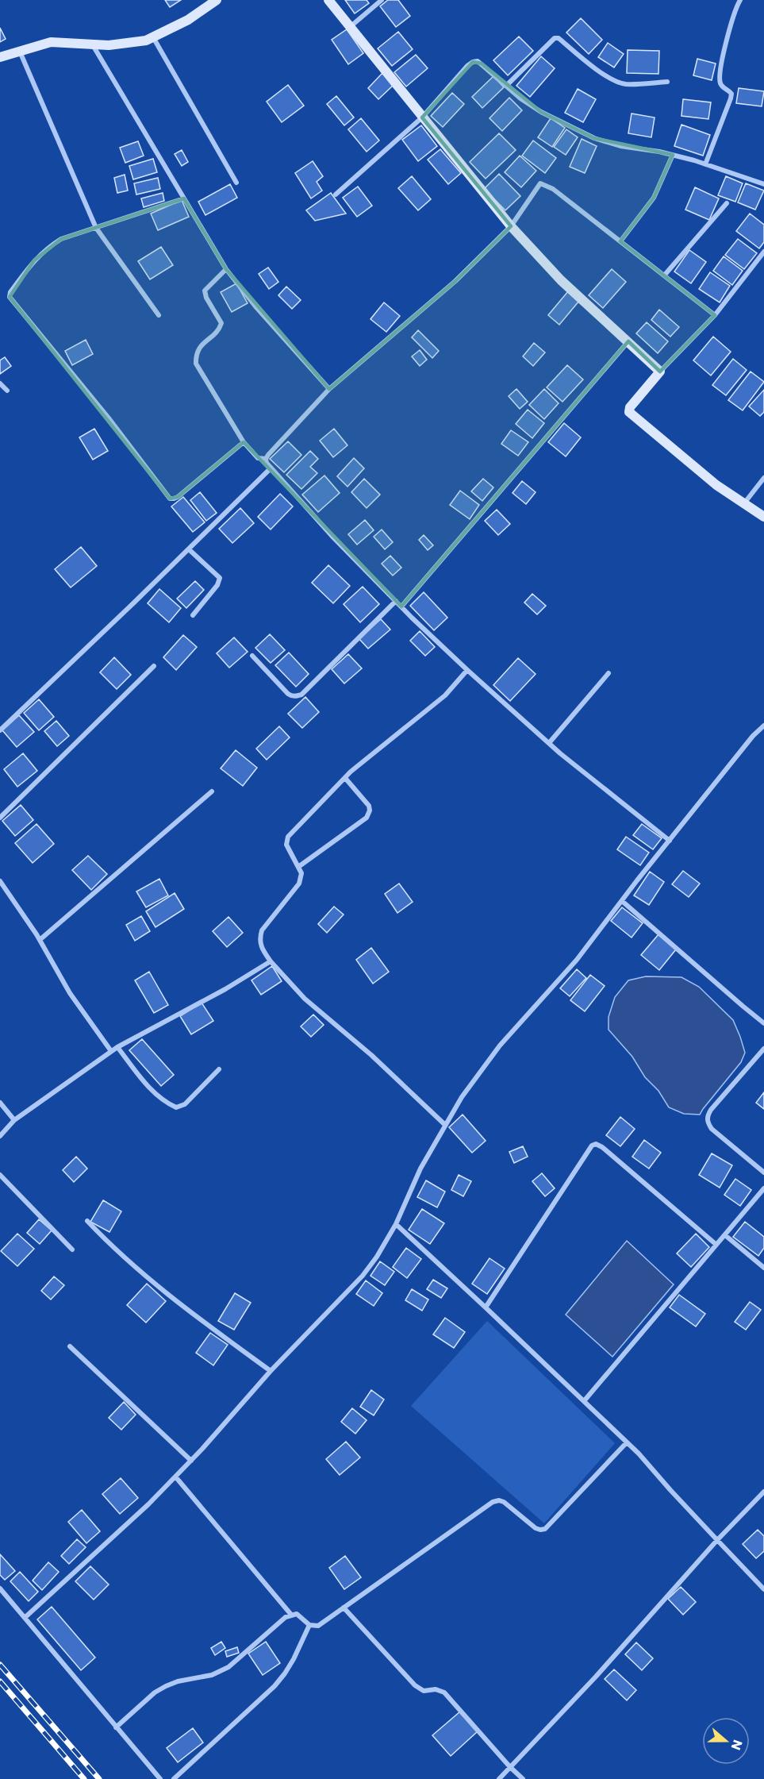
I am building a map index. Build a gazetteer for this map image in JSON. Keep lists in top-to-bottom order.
{
  "north": "right"
}
